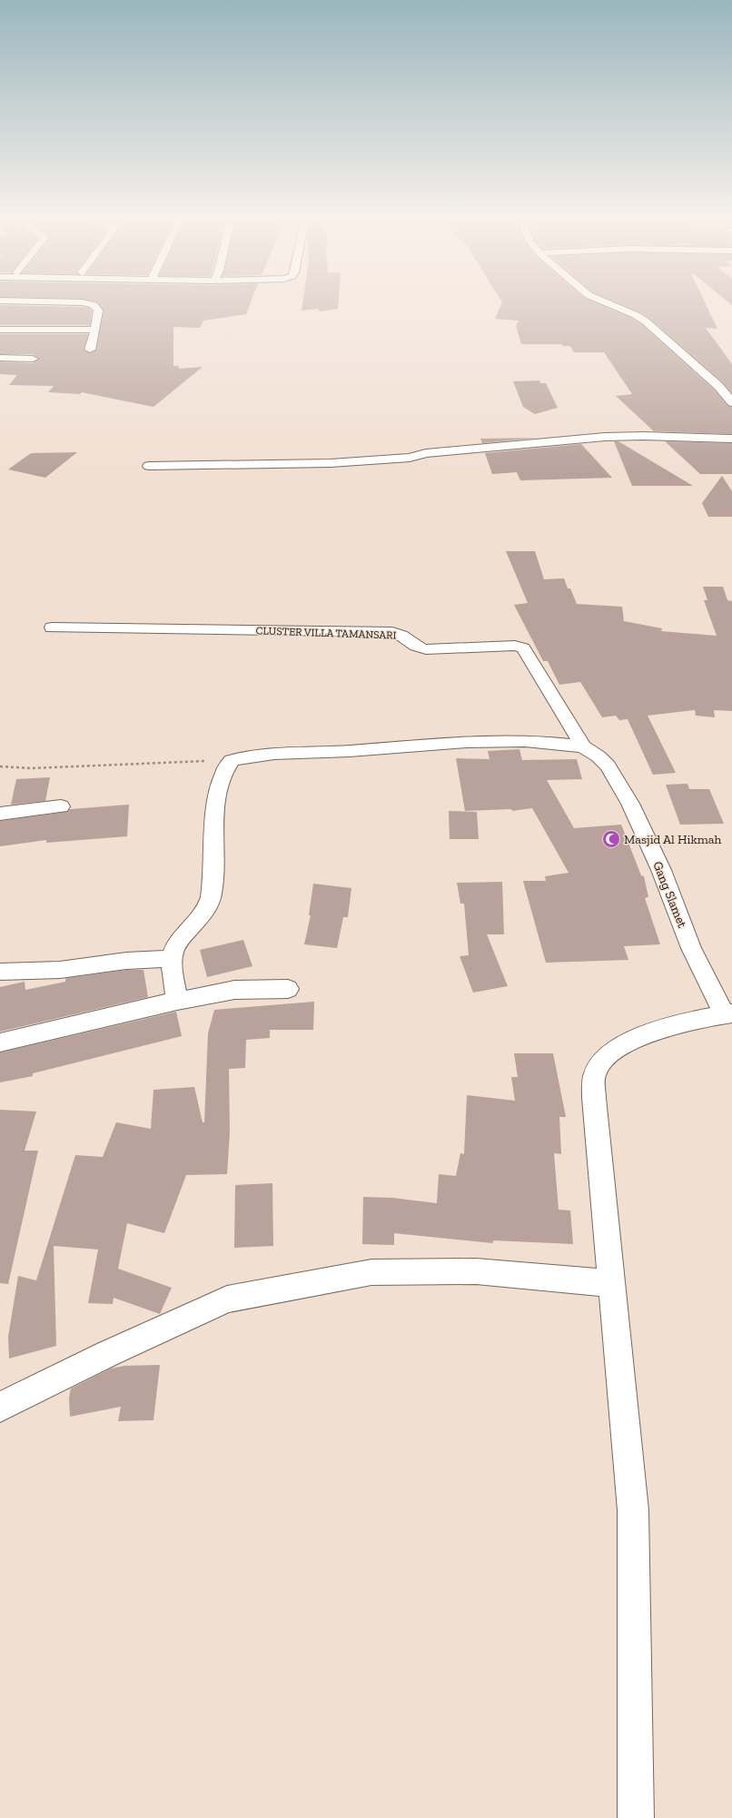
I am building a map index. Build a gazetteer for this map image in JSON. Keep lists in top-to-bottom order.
{
  "streets": {
    "street": ["CLUSTER VILLA TAMANSARI", "Gang Slamet"]
  },
  "crossings": [
    ["CLUSTER VILLA TAMANSARI", "Gang Slamet"]
  ],
  "places": {
    "mosque": ["Masjid Al Hikmah"]
  }
}
